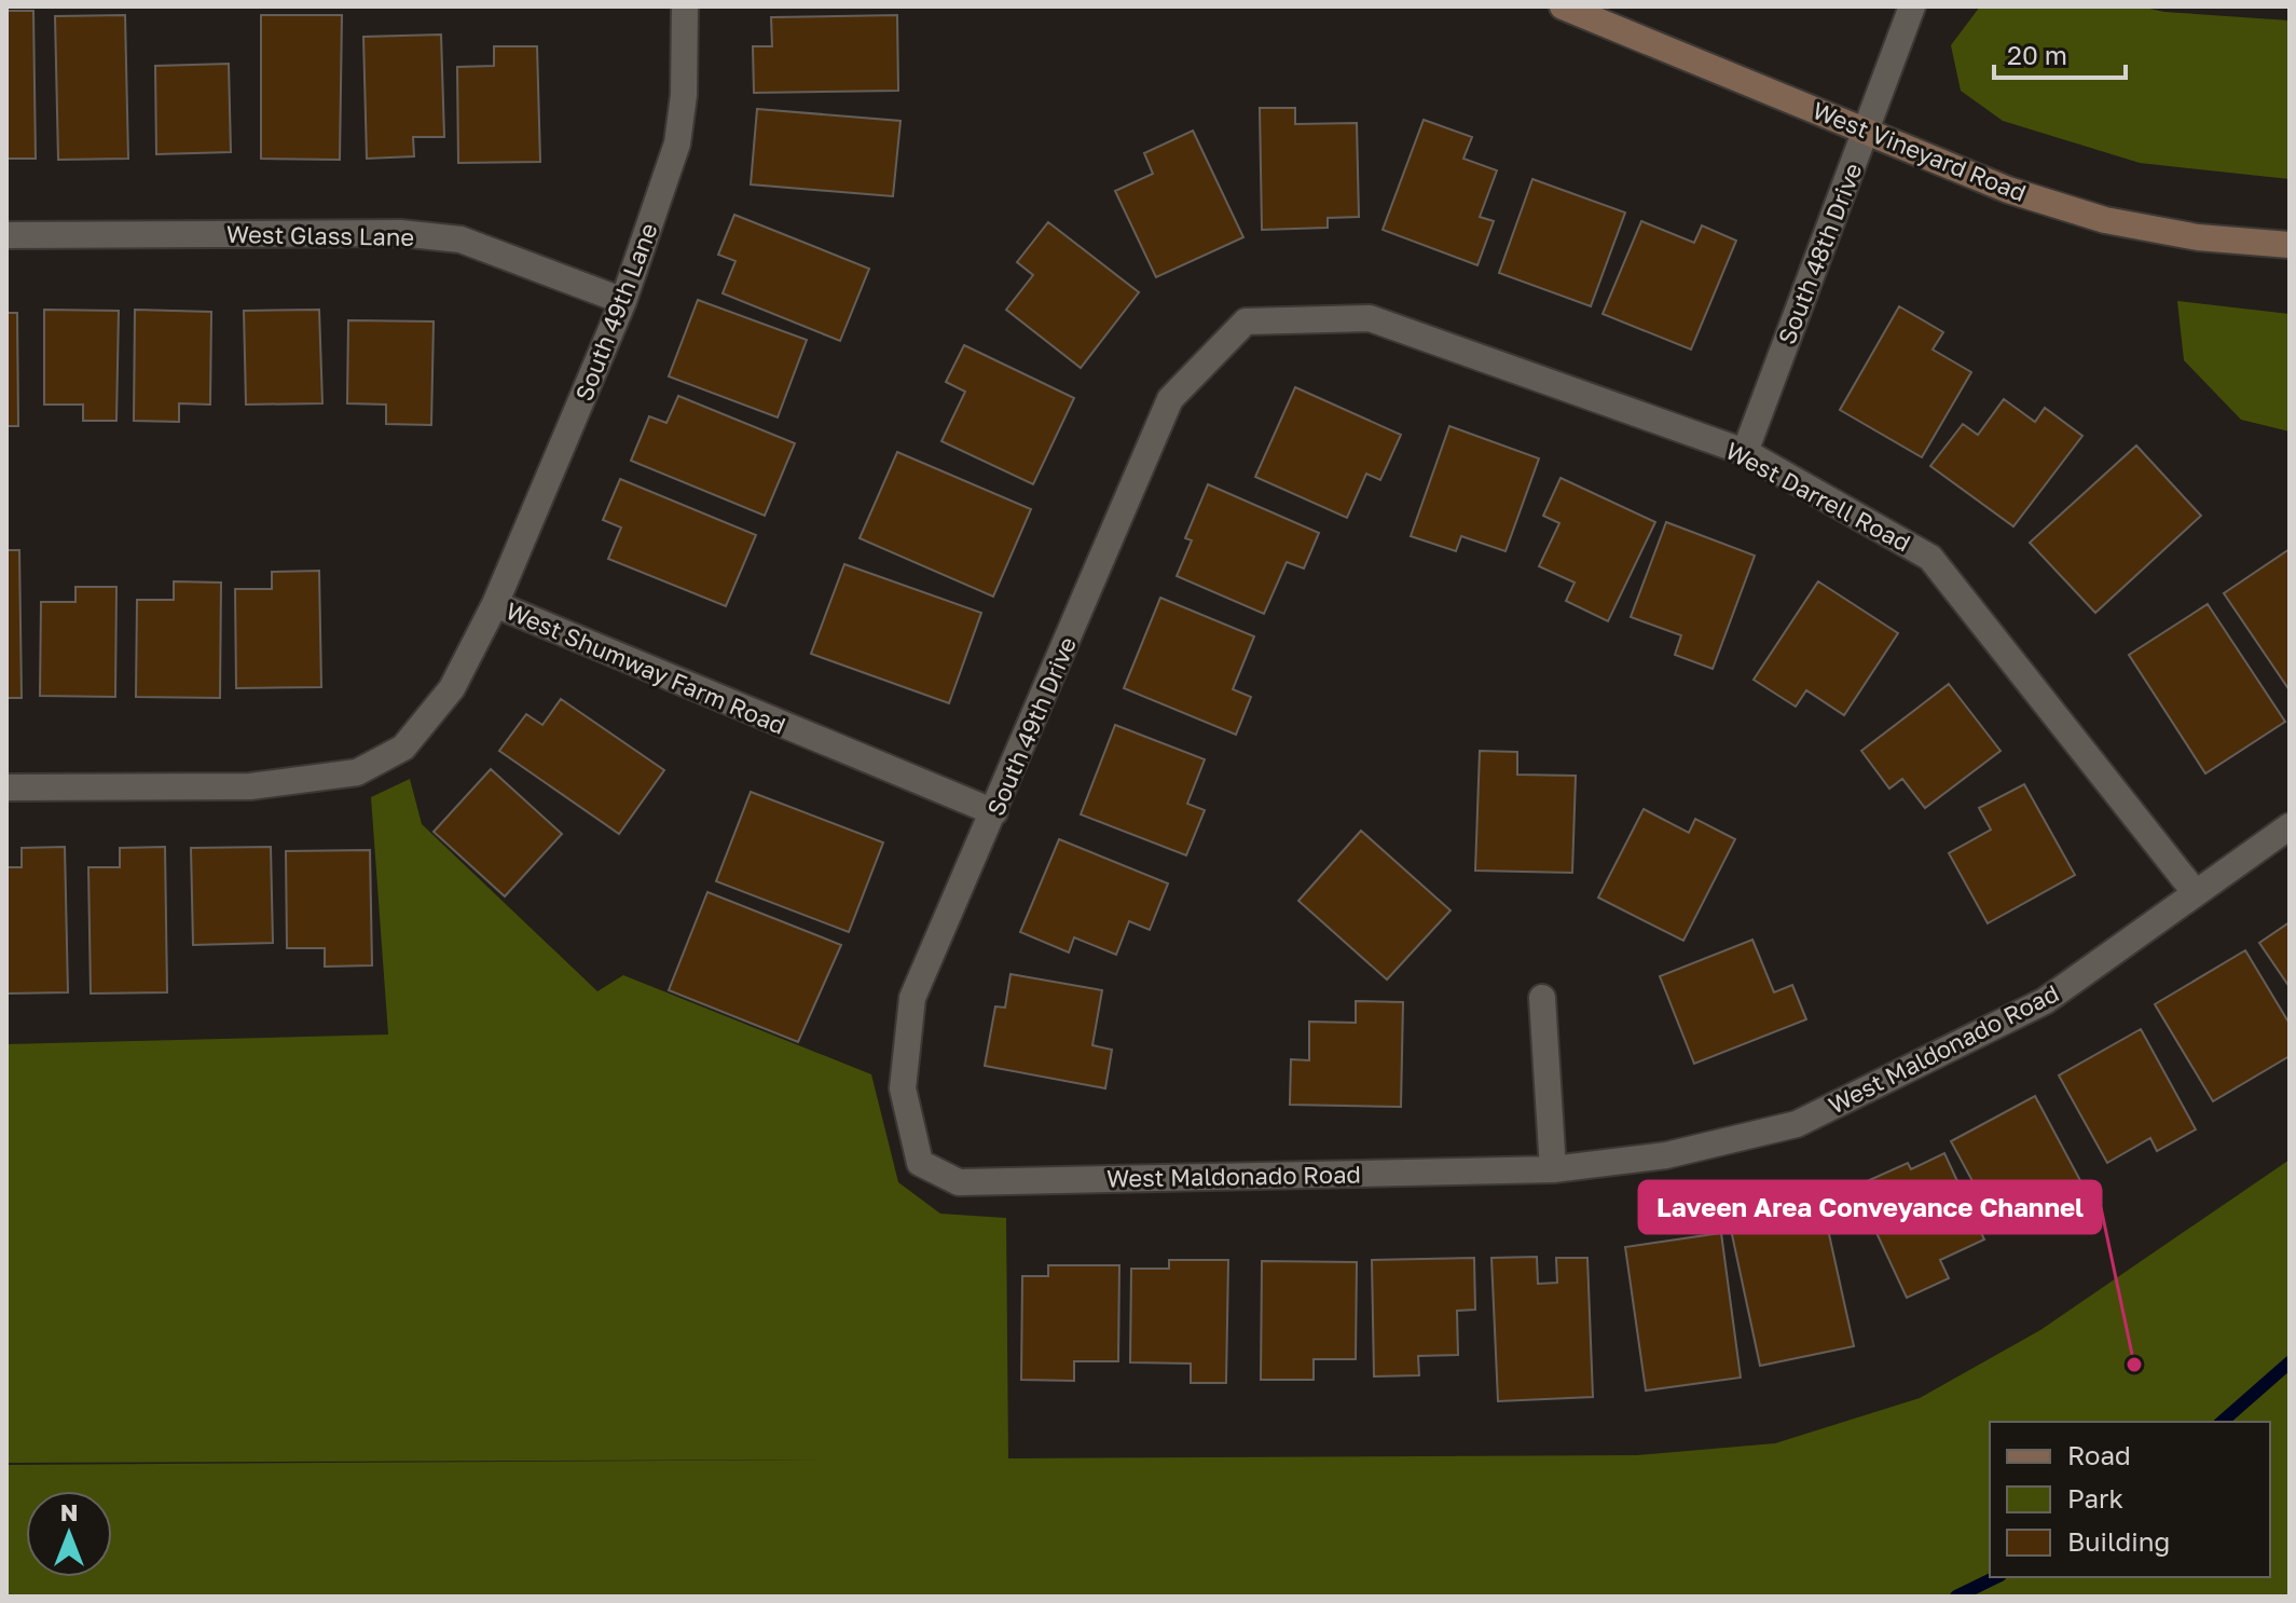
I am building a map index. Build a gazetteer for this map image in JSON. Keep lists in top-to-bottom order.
{
  "streets": {
    "street": [
      "West Vineyard Road",
      "West Glass Lane",
      "South 48th Drive",
      "South 49th Lane",
      "West Darrell Road",
      "West Shumway Farm Road",
      "South 49th Drive",
      "West Maldonado Road"
    ]
  },
  "crossings": [
    ["West Vineyard Road", "South 48th Drive"],
    ["West Glass Lane", "South 49th Lane"],
    ["South 48th Drive", "West Darrell Road"],
    ["South 49th Lane", "West Shumway Farm Road"],
    ["West Darrell Road", "South 49th Drive"],
    ["West Darrell Road", "West Maldonado Road"],
    ["West Shumway Farm Road", "South 49th Drive"],
    ["South 49th Drive", "West Maldonado Road"]
  ],
  "places": ["Laveen Area Conveyance Channel"],
  "legend": ["Road", "Park", "Building"],
  "scale_bar": "20 m",
  "north": "top"
}
